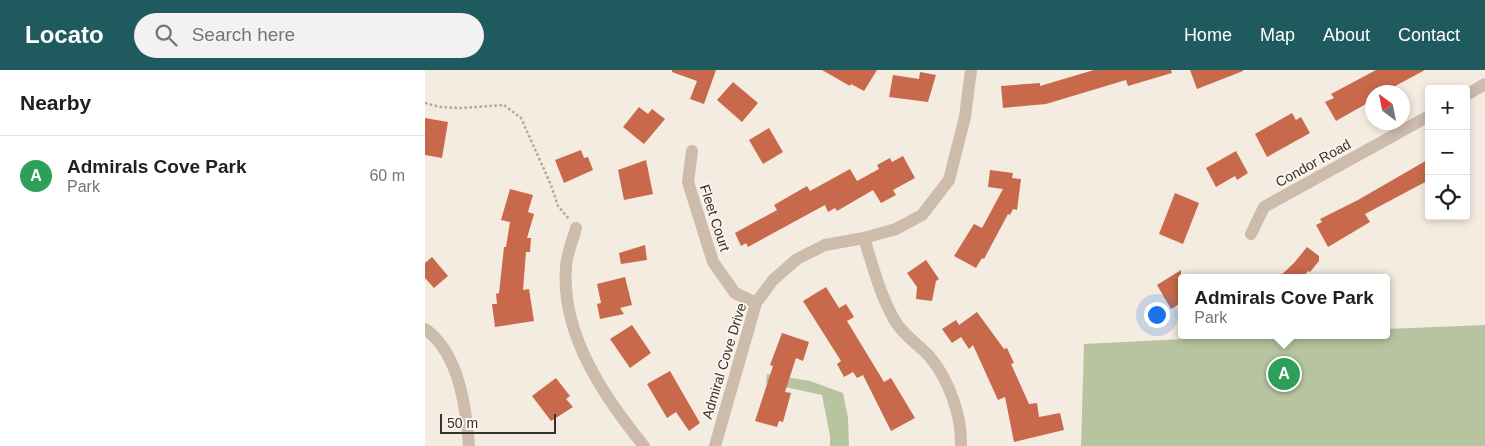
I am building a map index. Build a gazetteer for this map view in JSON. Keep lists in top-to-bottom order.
{
  "streets": {
    "street": ["Condor Road", "Fleet Court", "Admiral Cove Drive"]
  },
  "crossings": [
    ["Fleet Court", "Admiral Cove Drive"]
  ],
  "scale_bar": "50 m",
  "north": "top left",
  "page": {
    "header": "Locato",
    "search": "Search here",
    "nav": [
      "Home",
      "Map",
      "About",
      "Contact"
    ],
    "heading": "Nearby",
    "map_buttons": ["+", "−"],
    "list": [
      {
        "mark": "A",
        "name": "Admirals Cove Park",
        "note": "Park",
        "value": "60 m"
      }
    ],
    "popup": ["Admirals Cove Park", "Park"],
    "pins": "A",
    "scale": "50 m"
  }
}
